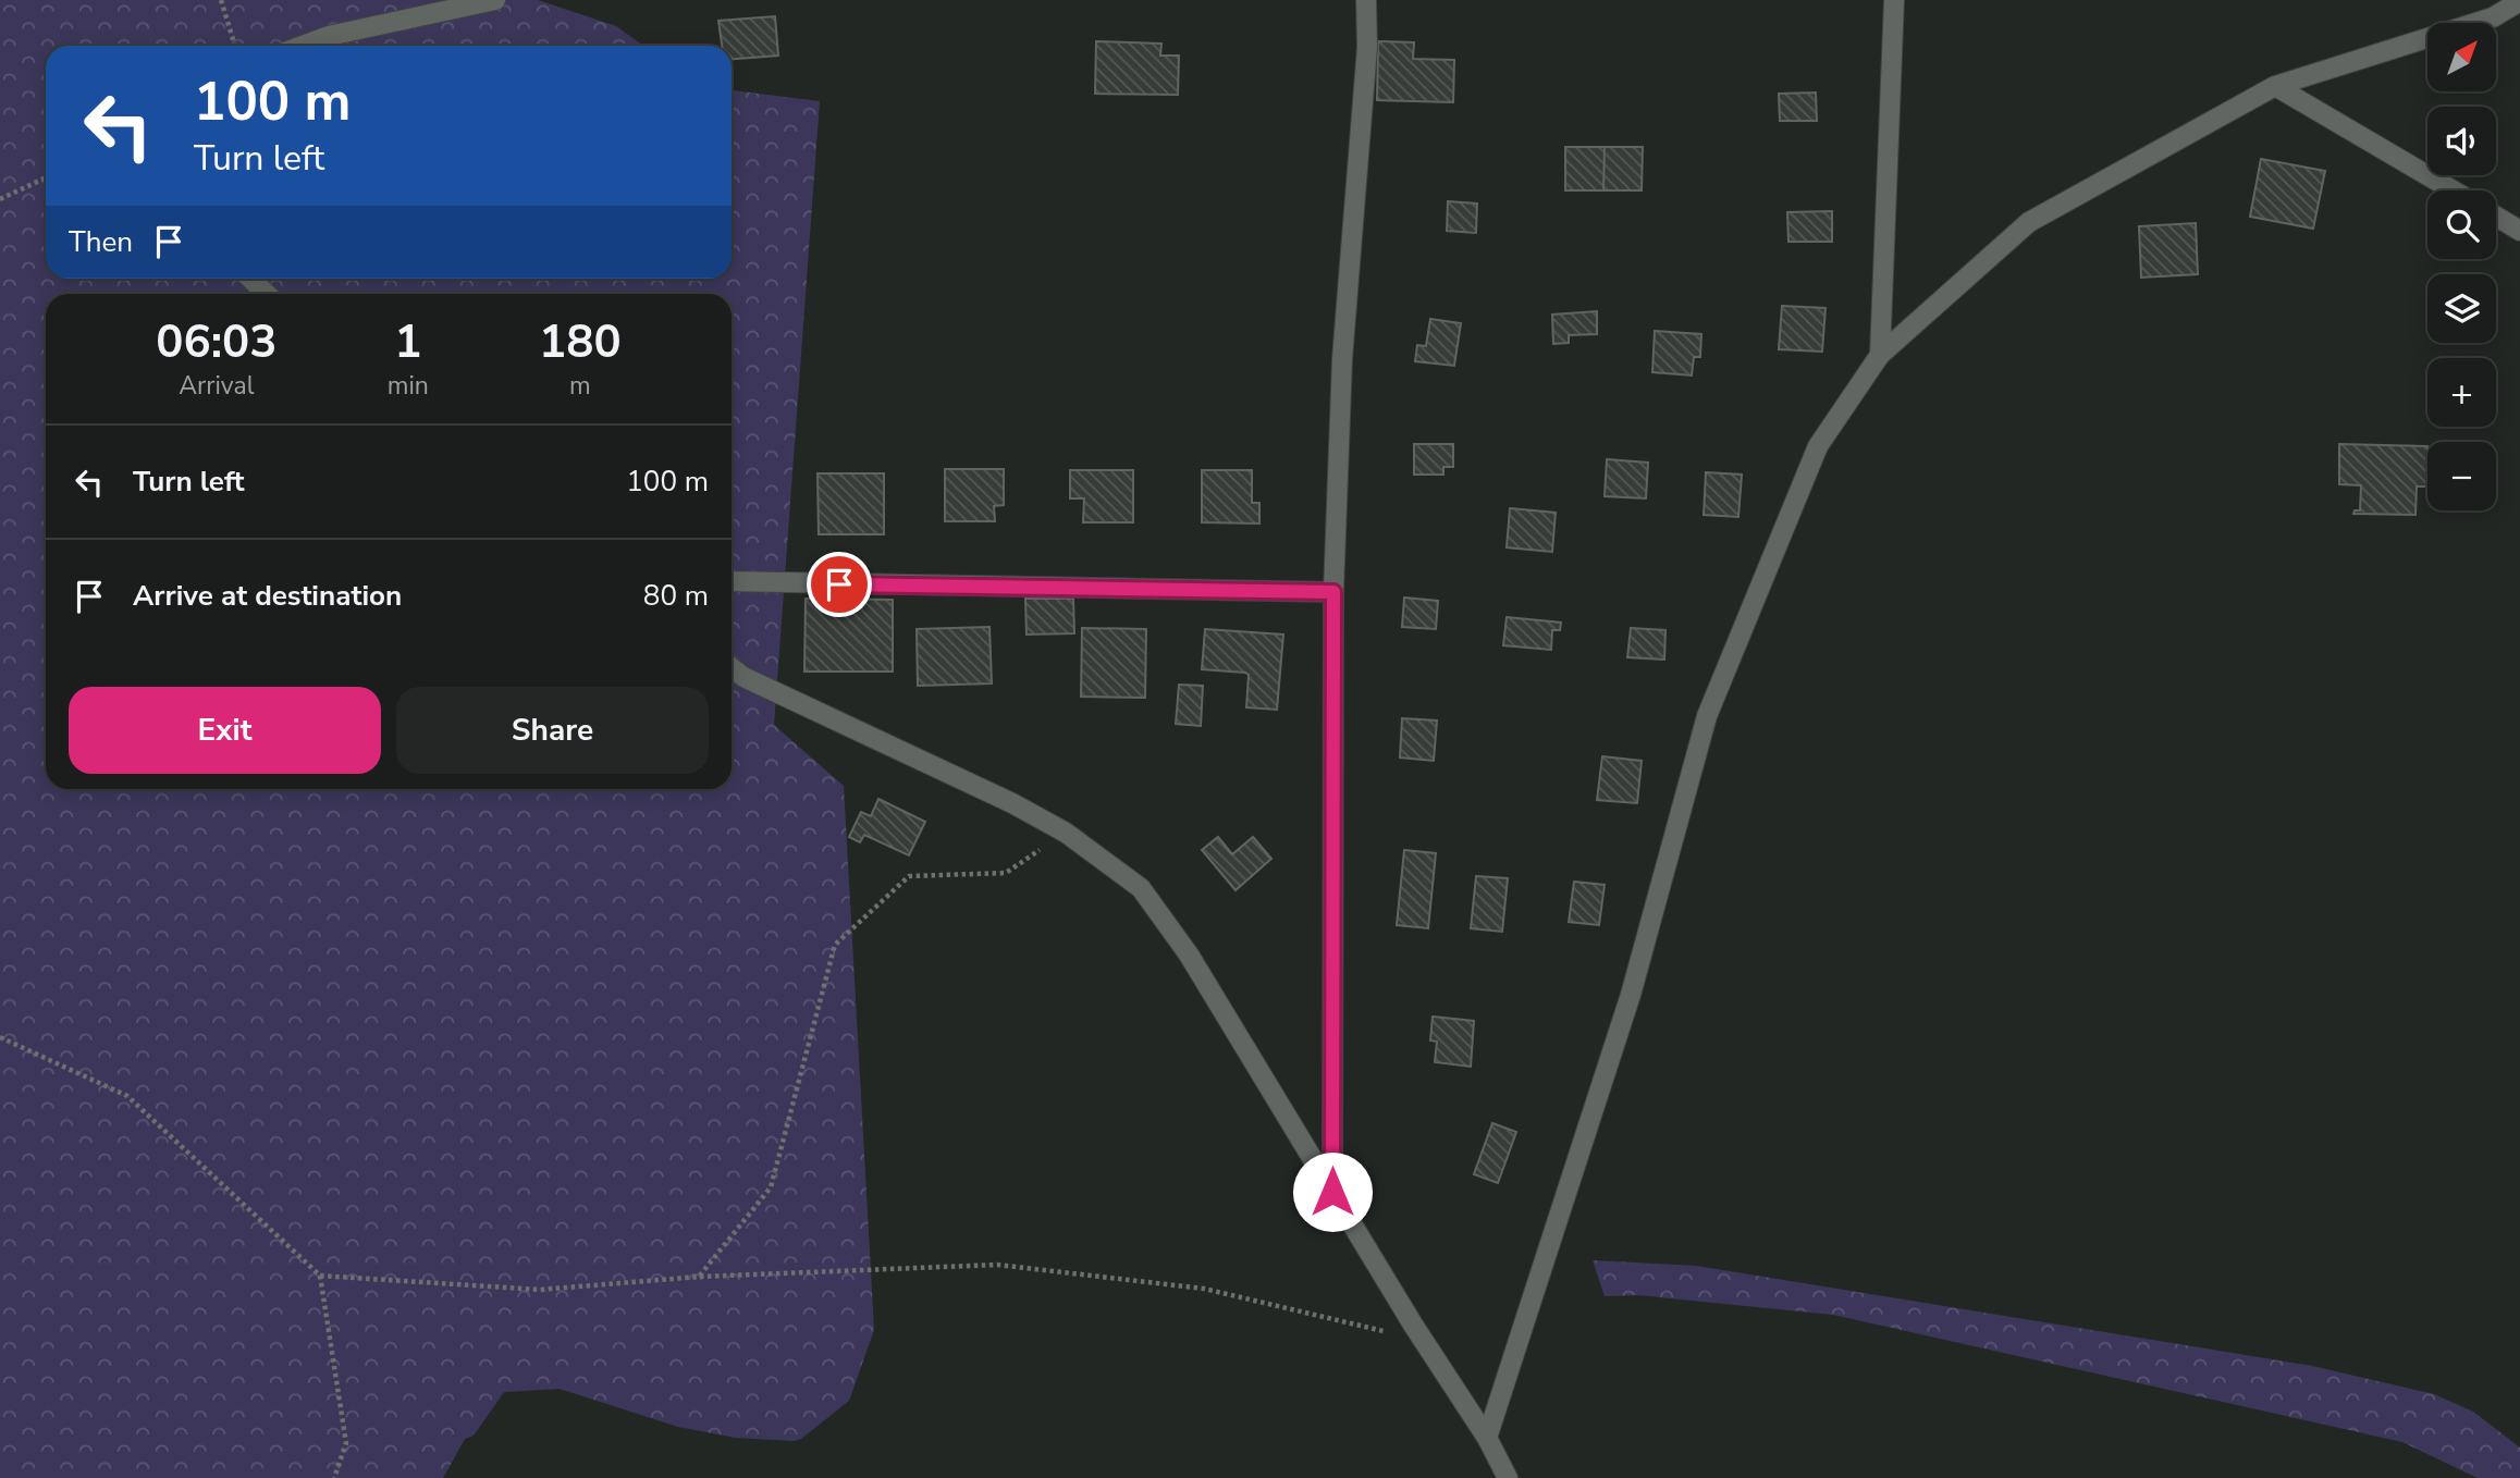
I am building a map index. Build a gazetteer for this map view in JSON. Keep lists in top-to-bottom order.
{
  "north": "top right",
  "page": {
    "map_buttons": ["+", "−"],
    "turn": ["100 m", "Turn left"],
    "then": "Then",
    "eta": [
      "06:03",
      "Arrival",
      "1",
      "min",
      "180",
      "m"
    ],
    "list": [
      {
        "name": "Turn left",
        "value": "100 m"
      },
      {
        "name": "Arrive at destination",
        "value": "80 m"
      }
    ],
    "buttons": ["Exit", "Share"]
  }
}
